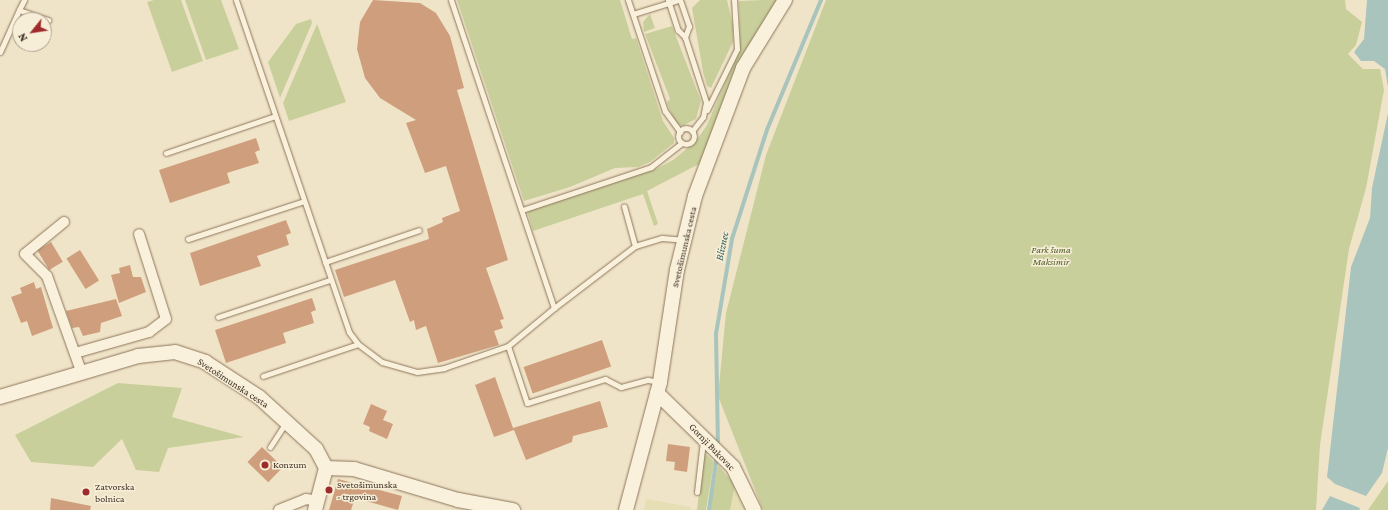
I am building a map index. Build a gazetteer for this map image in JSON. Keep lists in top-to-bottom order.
{
  "streets": {
    "street": ["Svetošimunska cesta", "Gornji Bukovac"]
  },
  "crossings": [
    ["Svetošimunska cesta", "Gornji Bukovac"]
  ],
  "water": ["Bliznec"],
  "parks": ["Park šuma Maksimir"],
  "places": ["Konzum", "Svetošimunska - trgovina", "Zatvorska bolnica"],
  "north": "bottom left"
}
